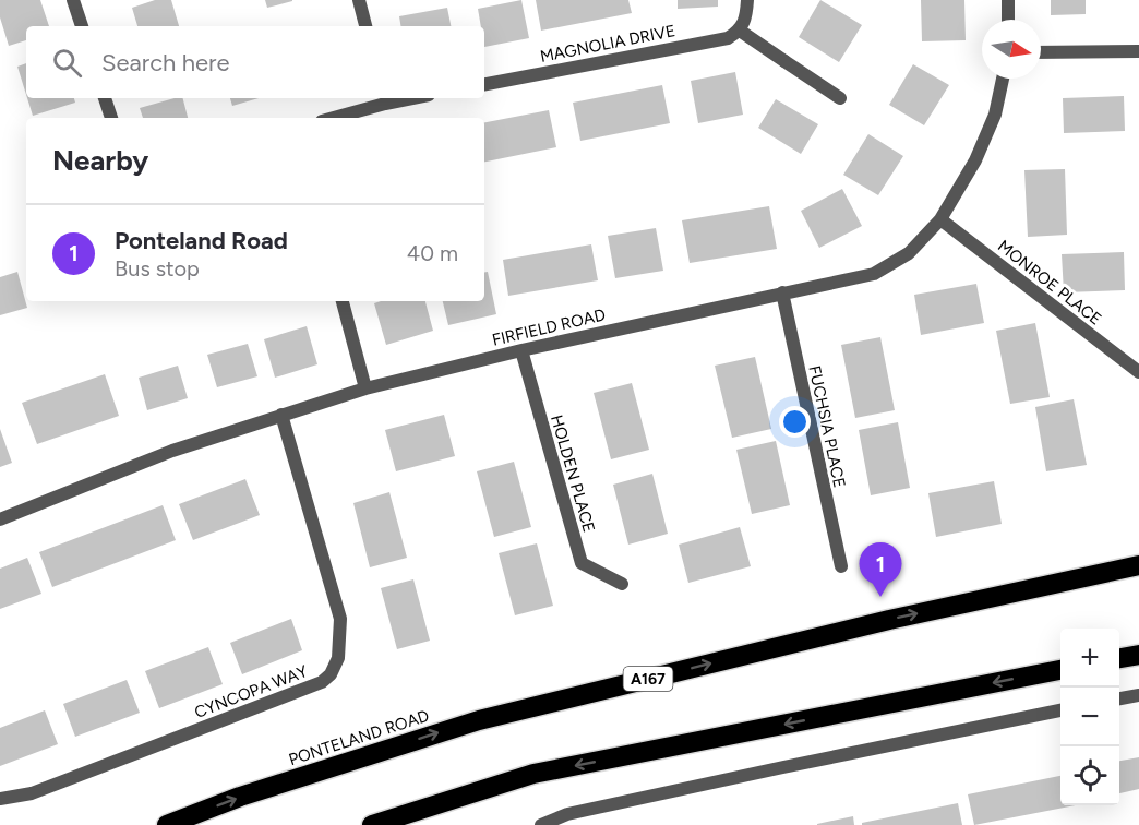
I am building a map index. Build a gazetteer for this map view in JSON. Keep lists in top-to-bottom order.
{
  "streets": {
    "highway": ["A167", "PONTELAND ROAD"],
    "street": [
      "MAGNOLIA DRIVE",
      "MONROE PLACE",
      "FIRFIELD ROAD",
      "FUCHSIA PLACE",
      "HOLDEN PLACE",
      "CYNCOPA WAY"
    ]
  },
  "crossings": [
    ["MONROE PLACE", "FIRFIELD ROAD"],
    ["FIRFIELD ROAD", "FUCHSIA PLACE"],
    ["FIRFIELD ROAD", "HOLDEN PLACE"],
    ["FIRFIELD ROAD", "CYNCOPA WAY"]
  ],
  "north": "right",
  "page": {
    "search": "Search here",
    "heading": "Nearby",
    "list": [
      {
        "mark": "1",
        "name": "Ponteland Road",
        "note": "Bus stop",
        "value": "40 m"
      }
    ],
    "pins": "1",
    "map_buttons": ["+", "−"]
  }
}
